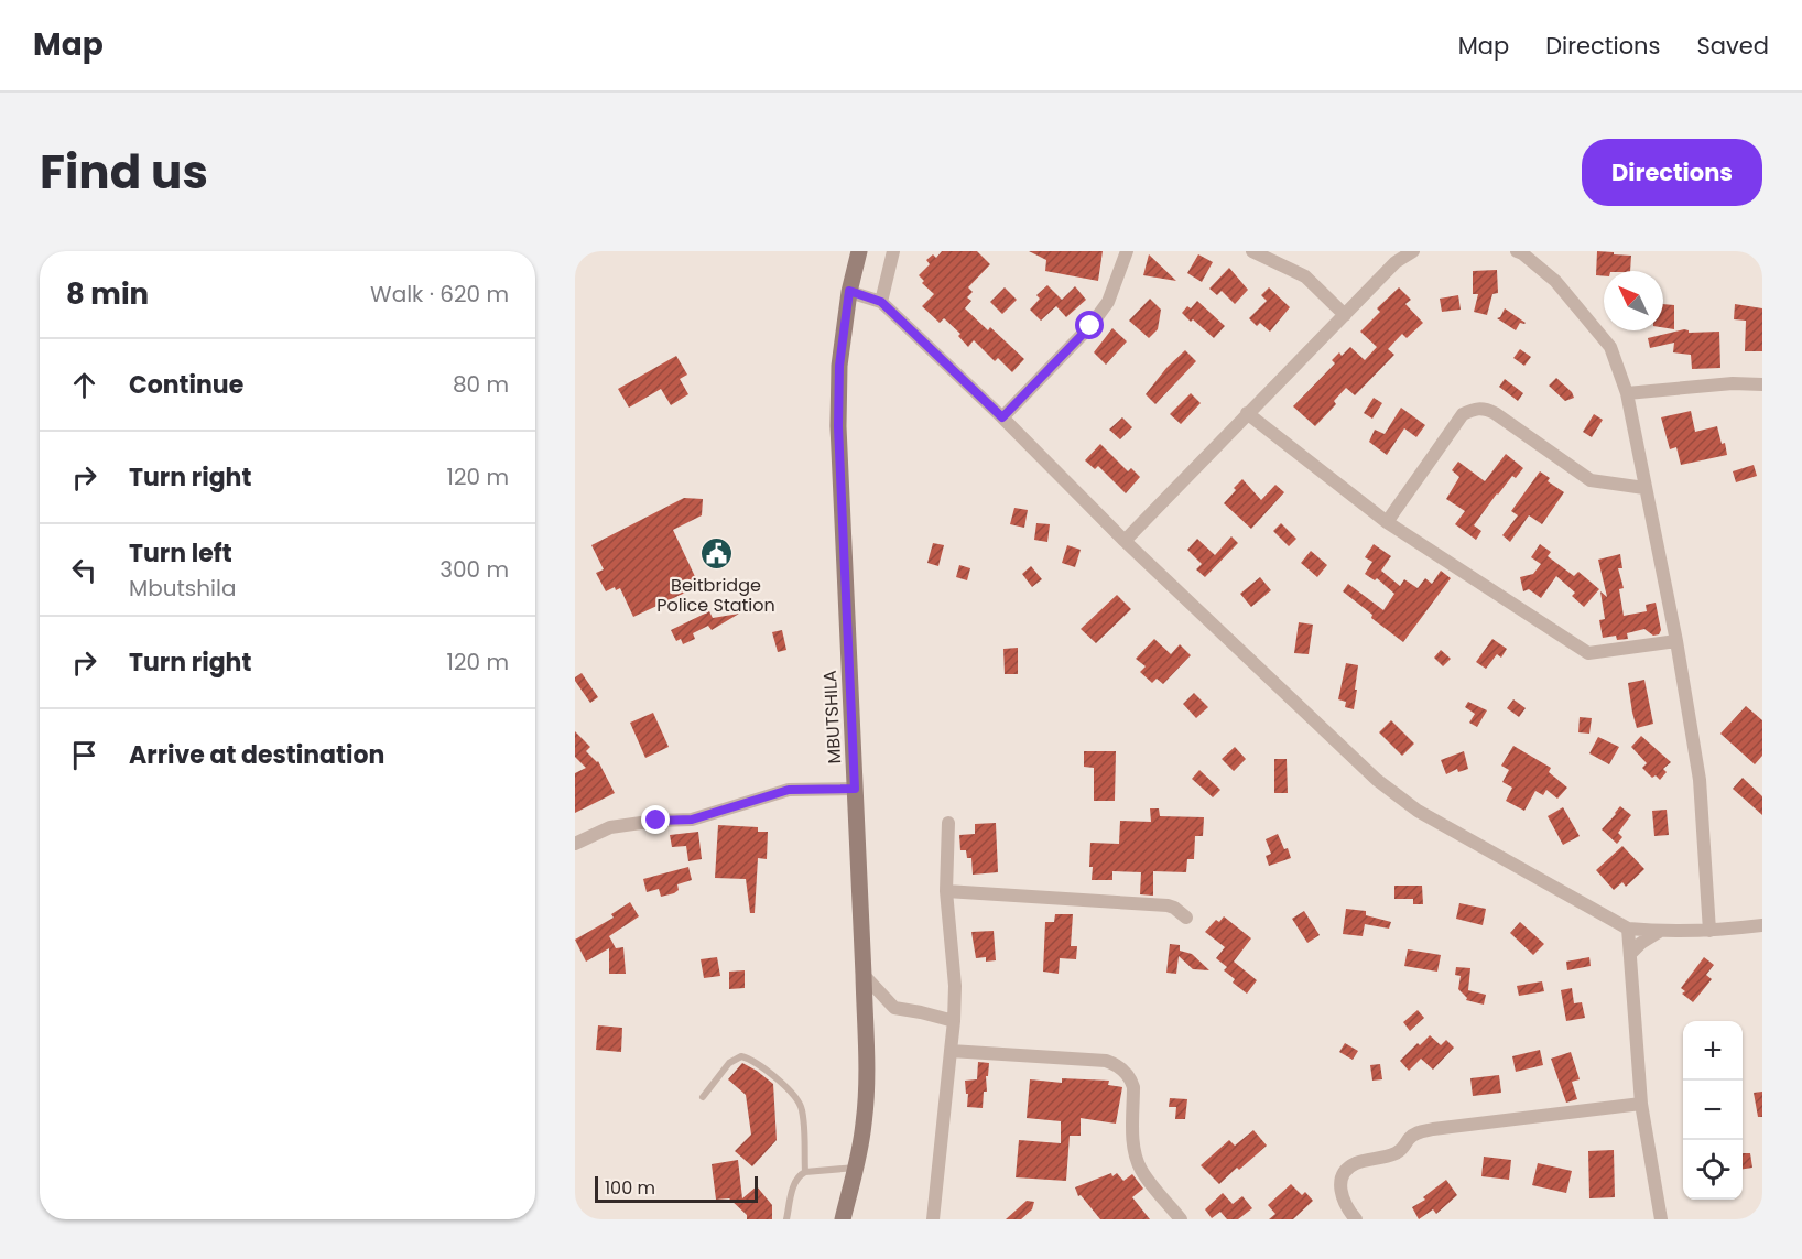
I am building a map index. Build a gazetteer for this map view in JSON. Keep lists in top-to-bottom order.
{
  "streets": {
    "street": ["MBUTSHILA"]
  },
  "places": {
    "public building": ["Beitbridge Police Station"]
  },
  "scale_bar": "100 m",
  "north": "top left",
  "page": {
    "header": "Map",
    "nav": ["Map", "Directions", "Saved"],
    "title": "Find us",
    "buttons": "Directions",
    "heading": ["8 min", "Walk · 620 m"],
    "list": [
      ["Continue", "80 m"],
      ["Turn right", "120 m"],
      ["Turn left", "Mbutshila", "300 m"],
      ["Turn right", "120 m"],
      "Arrive at destination"
    ],
    "map_buttons": ["+", "−"],
    "scale": "100 m"
  }
}
